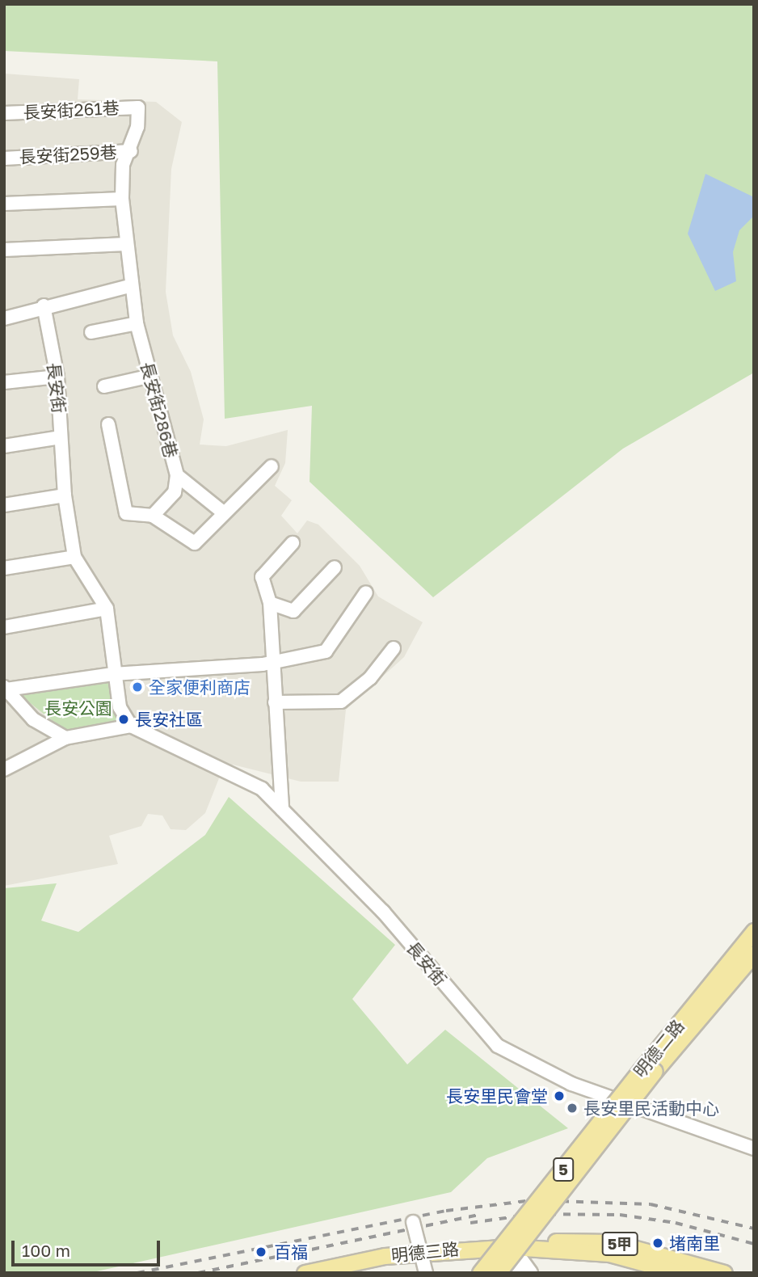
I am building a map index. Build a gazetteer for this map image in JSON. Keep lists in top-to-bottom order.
{
  "streets": {
    "main road": [
      "明德二路",
      "5",
      "5甲",
      "明德三路"
    ],
    "street": [
      "長安街261巷",
      "長安街259巷",
      "長安街",
      "長安街286巷"
    ]
  },
  "crossings": [
    ["長安街261巷", "長安街259巷"]
  ],
  "parks": ["長安公園"],
  "places": [
    "全家便利商店",
    "長安社區",
    "長安里民會堂",
    "長安里民活動中心",
    "堵南里",
    "百福"
  ],
  "scale_bar": "100 m"
}
